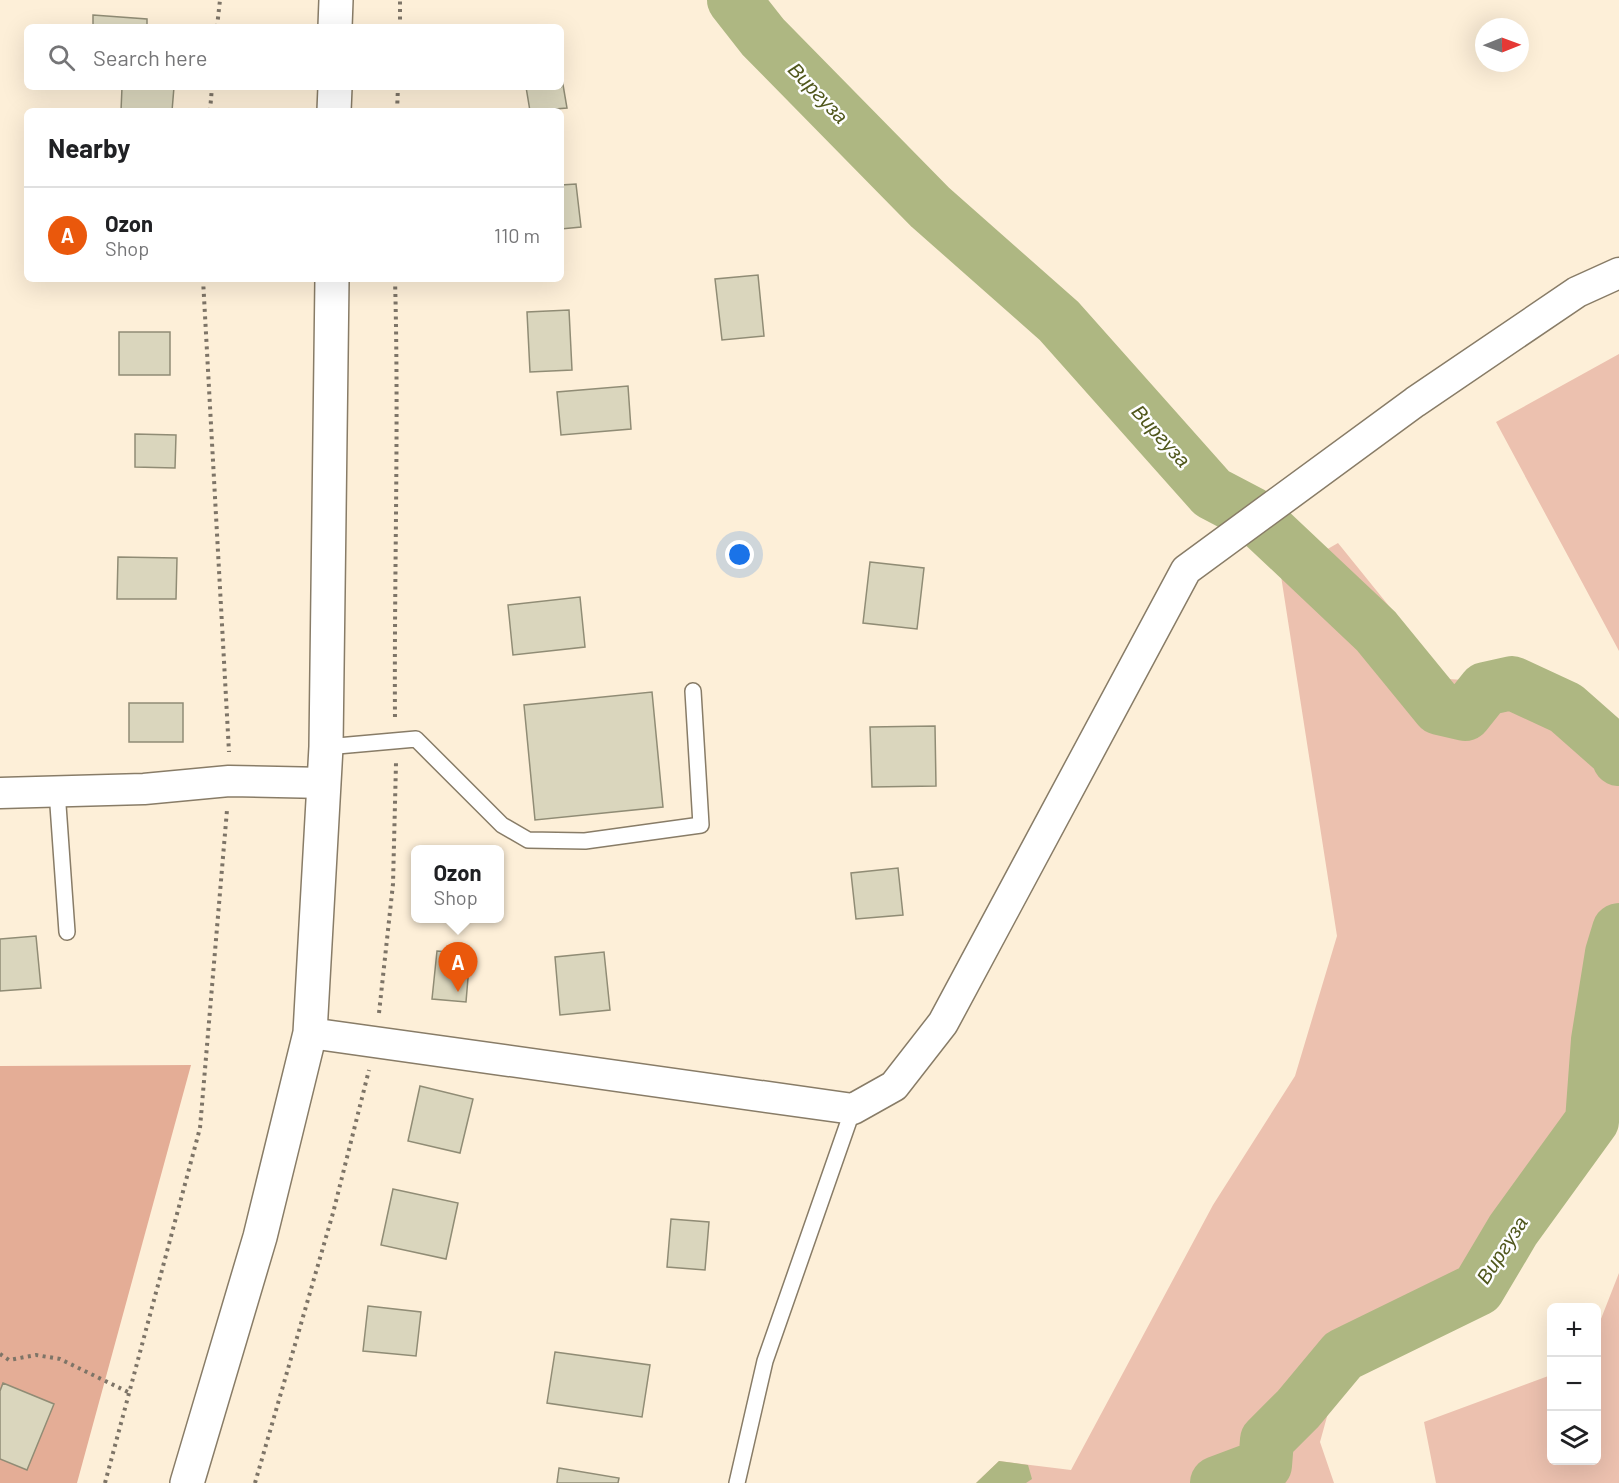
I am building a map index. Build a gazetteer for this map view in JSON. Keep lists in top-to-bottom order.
{
  "water": ["Виргуза"],
  "north": "right",
  "page": {
    "search": "Search here",
    "heading": "Nearby",
    "list": [
      {
        "mark": "A",
        "name": "Ozon",
        "note": "Shop",
        "value": "110 m"
      }
    ],
    "popup": ["Ozon", "Shop"],
    "pins": "A",
    "map_buttons": ["+", "−"]
  }
}
